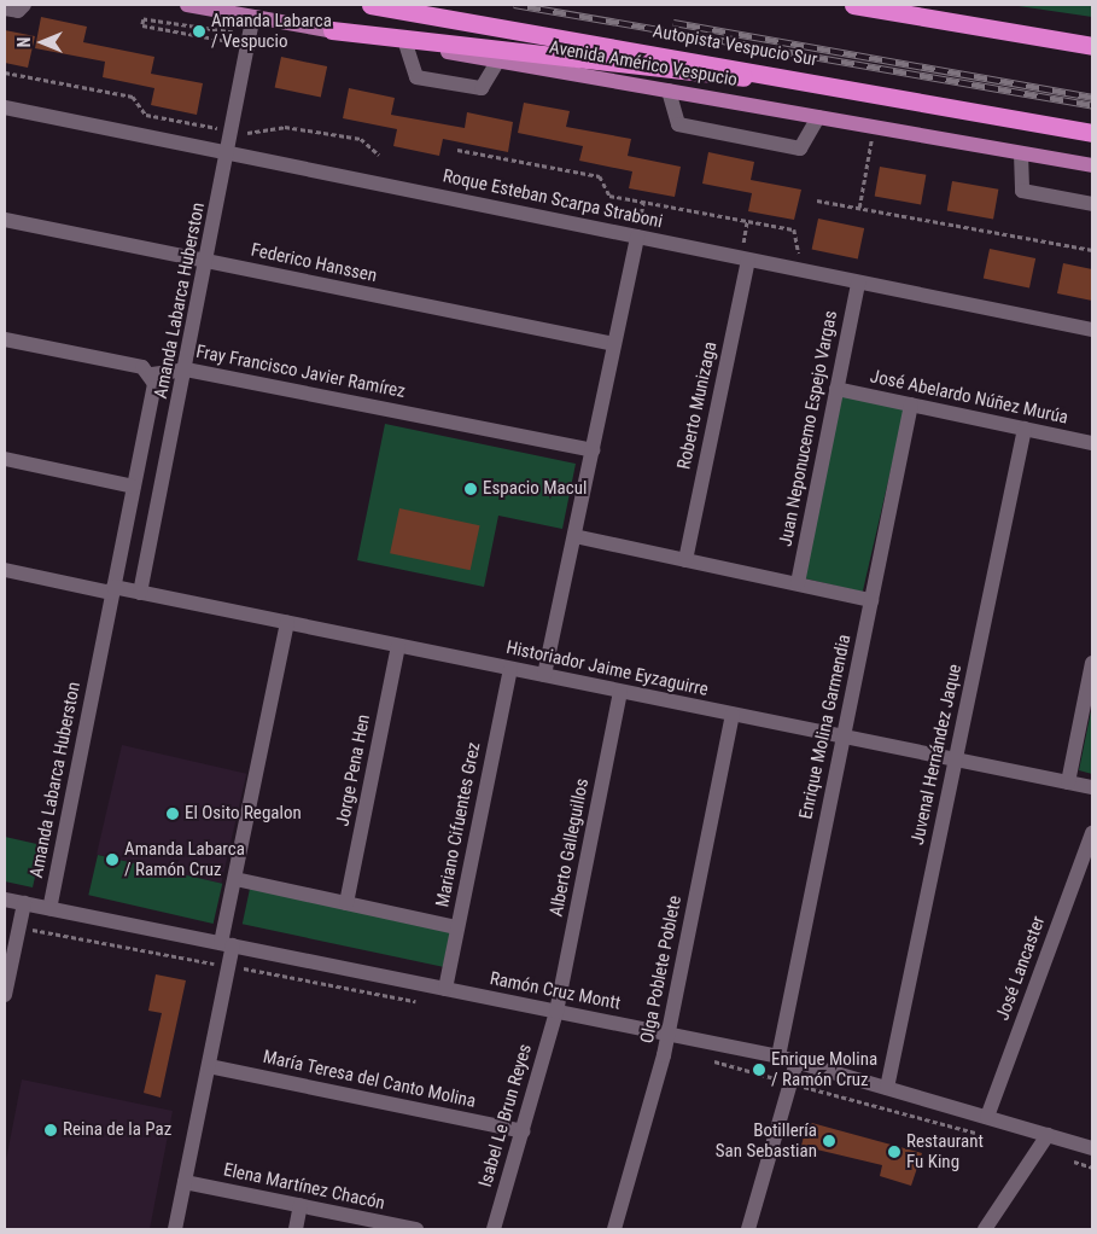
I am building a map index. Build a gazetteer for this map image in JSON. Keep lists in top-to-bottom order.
{
  "streets": {
    "highway": ["Autopista Vespucio Sur"],
    "main road": ["Avenida Américo Vespucio"],
    "street": [
      "Roque Esteban Scarpa Straboni",
      "Federico Hanssen",
      "Amanda Labarca Huberston",
      "Fray Francisco Javier Ramírez",
      "José Abelardo Núñez Murúa",
      "Roberto Munizaga",
      "Juan Neponucemo Espejo Vargas",
      "Historiador Jaime Eyzaguirre",
      "Enrique Molina Garmendia",
      "Juvenal Hernández Jaque",
      "Jorge Pena Hen",
      "Mariano Cifuentes Grez",
      "Alberto Galleguillos",
      "José Lancaster",
      "Olga Poblete Poblete",
      "Ramón Cruz Montt",
      "María Teresa del Canto Molina",
      "Isabel Le Brun Reyes",
      "Elena Martínez Chacón"
    ]
  },
  "crossings": [
    ["Avenida Américo Vespucio", "Amanda Labarca Huberston"],
    ["Roque Esteban Scarpa Straboni", "Amanda Labarca Huberston"],
    ["Roque Esteban Scarpa Straboni", "Roberto Munizaga"],
    ["Roque Esteban Scarpa Straboni", "Juan Neponucemo Espejo Vargas"],
    ["Federico Hanssen", "Amanda Labarca Huberston"],
    ["Amanda Labarca Huberston", "Fray Francisco Javier Ramírez"],
    ["Amanda Labarca Huberston", "Historiador Jaime Eyzaguirre"],
    ["Amanda Labarca Huberston", "Ramón Cruz Montt"],
    ["José Abelardo Núñez Murúa", "Juan Neponucemo Espejo Vargas"],
    ["José Abelardo Núñez Murúa", "Enrique Molina Garmendia"],
    ["José Abelardo Núñez Murúa", "Juvenal Hernández Jaque"],
    ["Historiador Jaime Eyzaguirre", "Enrique Molina Garmendia"],
    ["Historiador Jaime Eyzaguirre", "Juvenal Hernández Jaque"],
    ["Historiador Jaime Eyzaguirre", "Jorge Pena Hen"],
    ["Historiador Jaime Eyzaguirre", "Mariano Cifuentes Grez"],
    ["Historiador Jaime Eyzaguirre", "Alberto Galleguillos"],
    ["Historiador Jaime Eyzaguirre", "Olga Poblete Poblete"],
    ["Enrique Molina Garmendia", "Ramón Cruz Montt"],
    ["Juvenal Hernández Jaque", "Ramón Cruz Montt"],
    ["Mariano Cifuentes Grez", "Ramón Cruz Montt"],
    ["Alberto Galleguillos", "Ramón Cruz Montt"],
    ["Alberto Galleguillos", "Isabel Le Brun Reyes"],
    ["José Lancaster", "Ramón Cruz Montt"],
    ["Olga Poblete Poblete", "Ramón Cruz Montt"],
    ["Ramón Cruz Montt", "Isabel Le Brun Reyes"],
    ["María Teresa del Canto Molina", "Isabel Le Brun Reyes"]
  ],
  "places": [
    "Amanda Labarca / Vespucio",
    "Espacio Macul",
    "El Osito Regalon",
    "Amanda Labarca / Ramón Cruz",
    "Enrique Molina / Ramón Cruz",
    "Reina de la Paz",
    "Botillería San Sebastian",
    "Restaurant Fu King"
  ],
  "north": "left"
}
